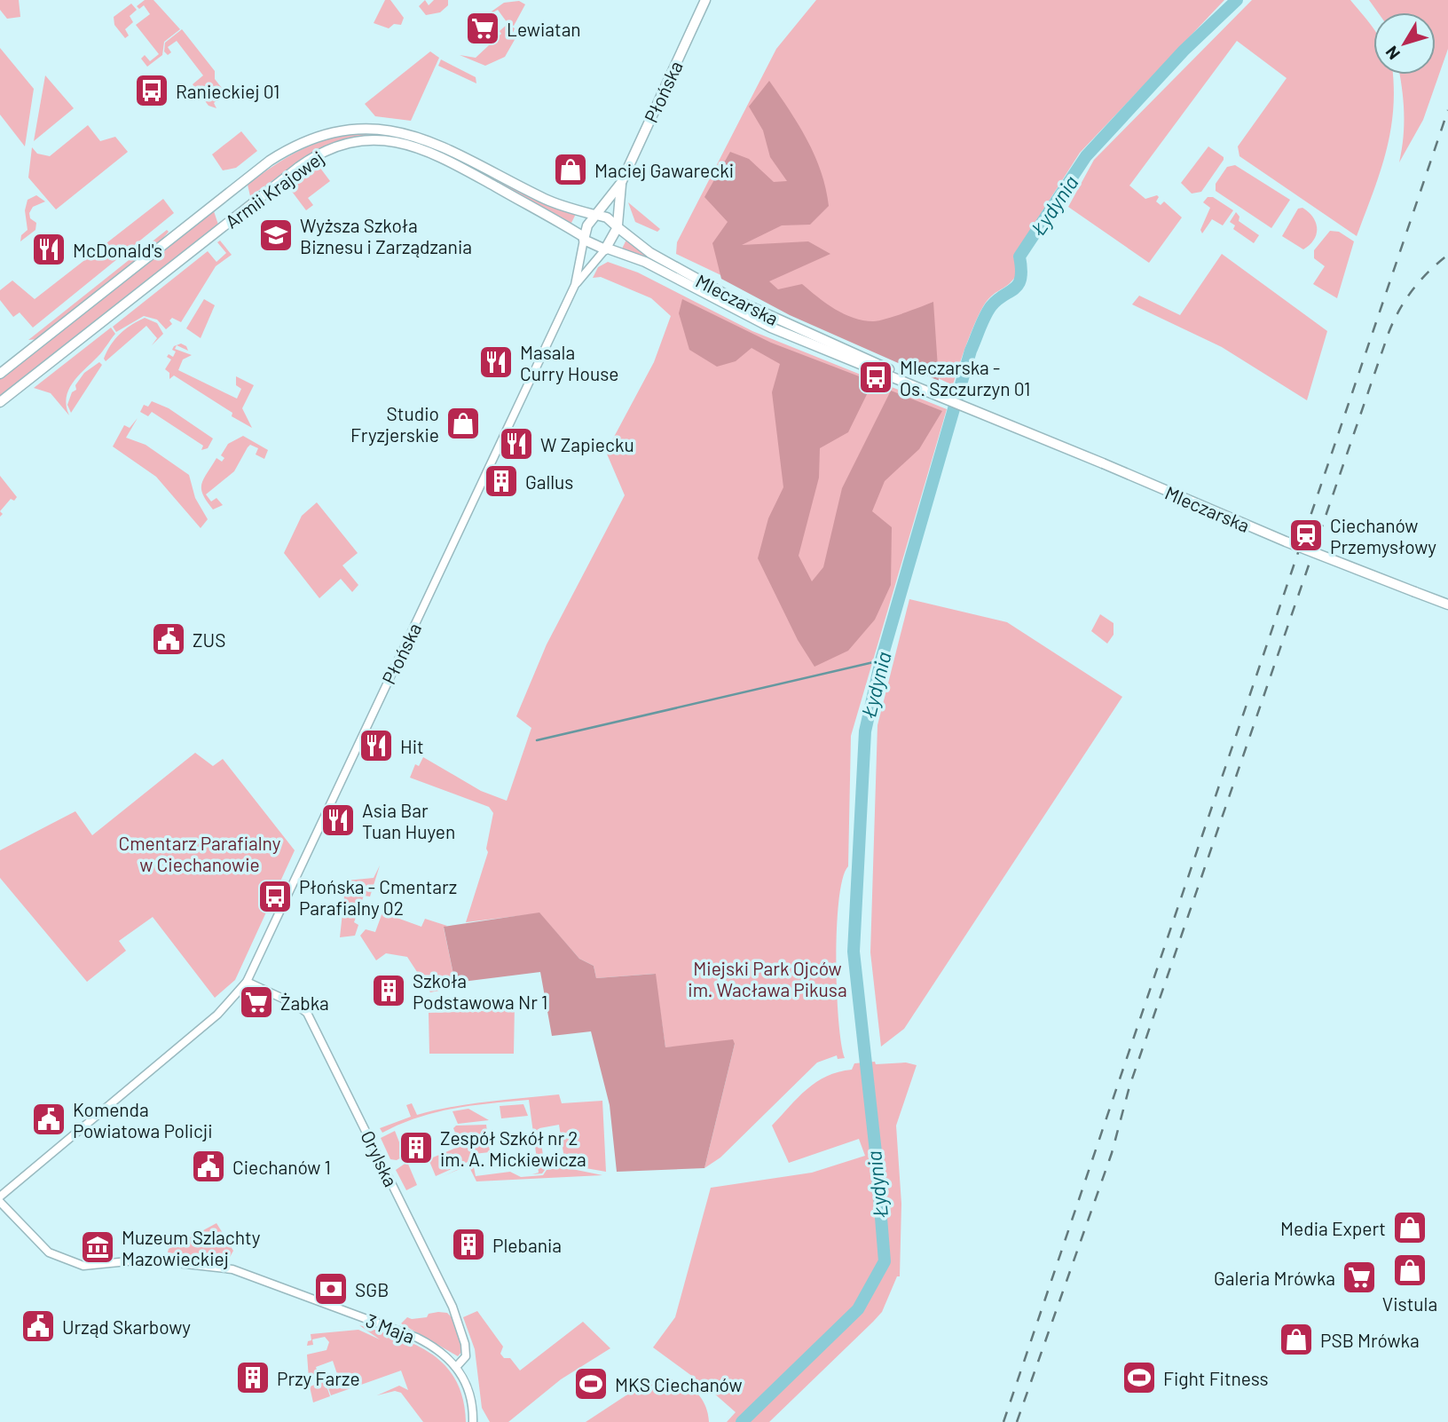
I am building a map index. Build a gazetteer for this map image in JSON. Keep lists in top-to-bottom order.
{
  "streets": {
    "main road": ["Płońska", "Armii Krajowej", "Mleczarska"],
    "street": ["Orylska", "3 Maja"]
  },
  "crossings": [
    ["Płońska", "Armii Krajowej"],
    ["Płońska", "Mleczarska"],
    ["Płońska", "Orylska"],
    ["Armii Krajowej", "Mleczarska"],
    ["Orylska", "3 Maja"]
  ],
  "water": ["Łydynia"],
  "parks": ["Cmentarz Parafialny w Ciechanowie", "Miejski Park Ojców im. Wacława Pikusa"],
  "places": {
    "supermarket": ["Lewiatan", "Żabka", "Galeria Mrówka"],
    "bus stop": ["Ranieckiej 01", "Mleczarska - Os. Szczurzyn 01", "Płońska - Cmentarz Parafialny 02"],
    "shop": [
      "Maciej Gawarecki",
      "Studio Fryzjerskie",
      "Media Expert",
      "Vistula",
      "PSB Mrówka"
    ],
    "school or university": ["Wyższa Szkoła Biznesu i Zarządzania"],
    "restaurant": [
      "McDonald's",
      "Masala Curry House",
      "W Zapiecku",
      "Hit",
      "Asia Bar Tuan Huyen"
    ],
    "building": [
      "Gallus",
      "Szkoła Podstawowa Nr 1",
      "Zespół Szkół nr 2 im. A. Mickiewicza",
      "Plebania",
      "Przy Farze"
    ],
    "station": ["Ciechanów Przemysłowy"],
    "public building": [
      "ZUS",
      "Komenda Powiatowa Policji",
      "Ciechanów 1",
      "Urząd Skarbowy"
    ],
    "museum": ["Muzeum Szlachty Mazowieckiej"],
    "bank": ["SGB"],
    "sports": ["Fight Fitness", "MKS Ciechanów"]
  },
  "north": "bottom left"
}
